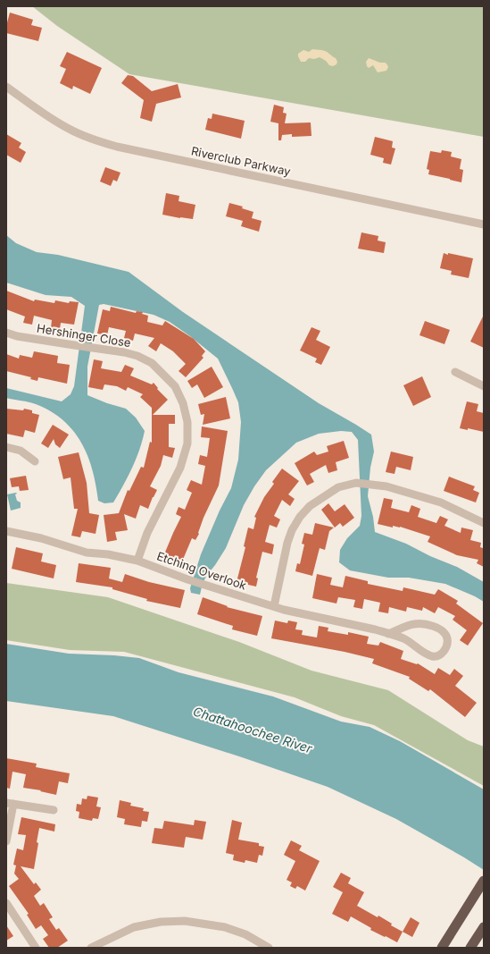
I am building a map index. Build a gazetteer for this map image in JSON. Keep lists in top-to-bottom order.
{
  "streets": {
    "street": ["Riverclub Parkway", "Hershinger Close", "Etching Overlook"]
  },
  "crossings": [
    ["Hershinger Close", "Etching Overlook"]
  ],
  "water": ["Chattahoochee River"]
}
